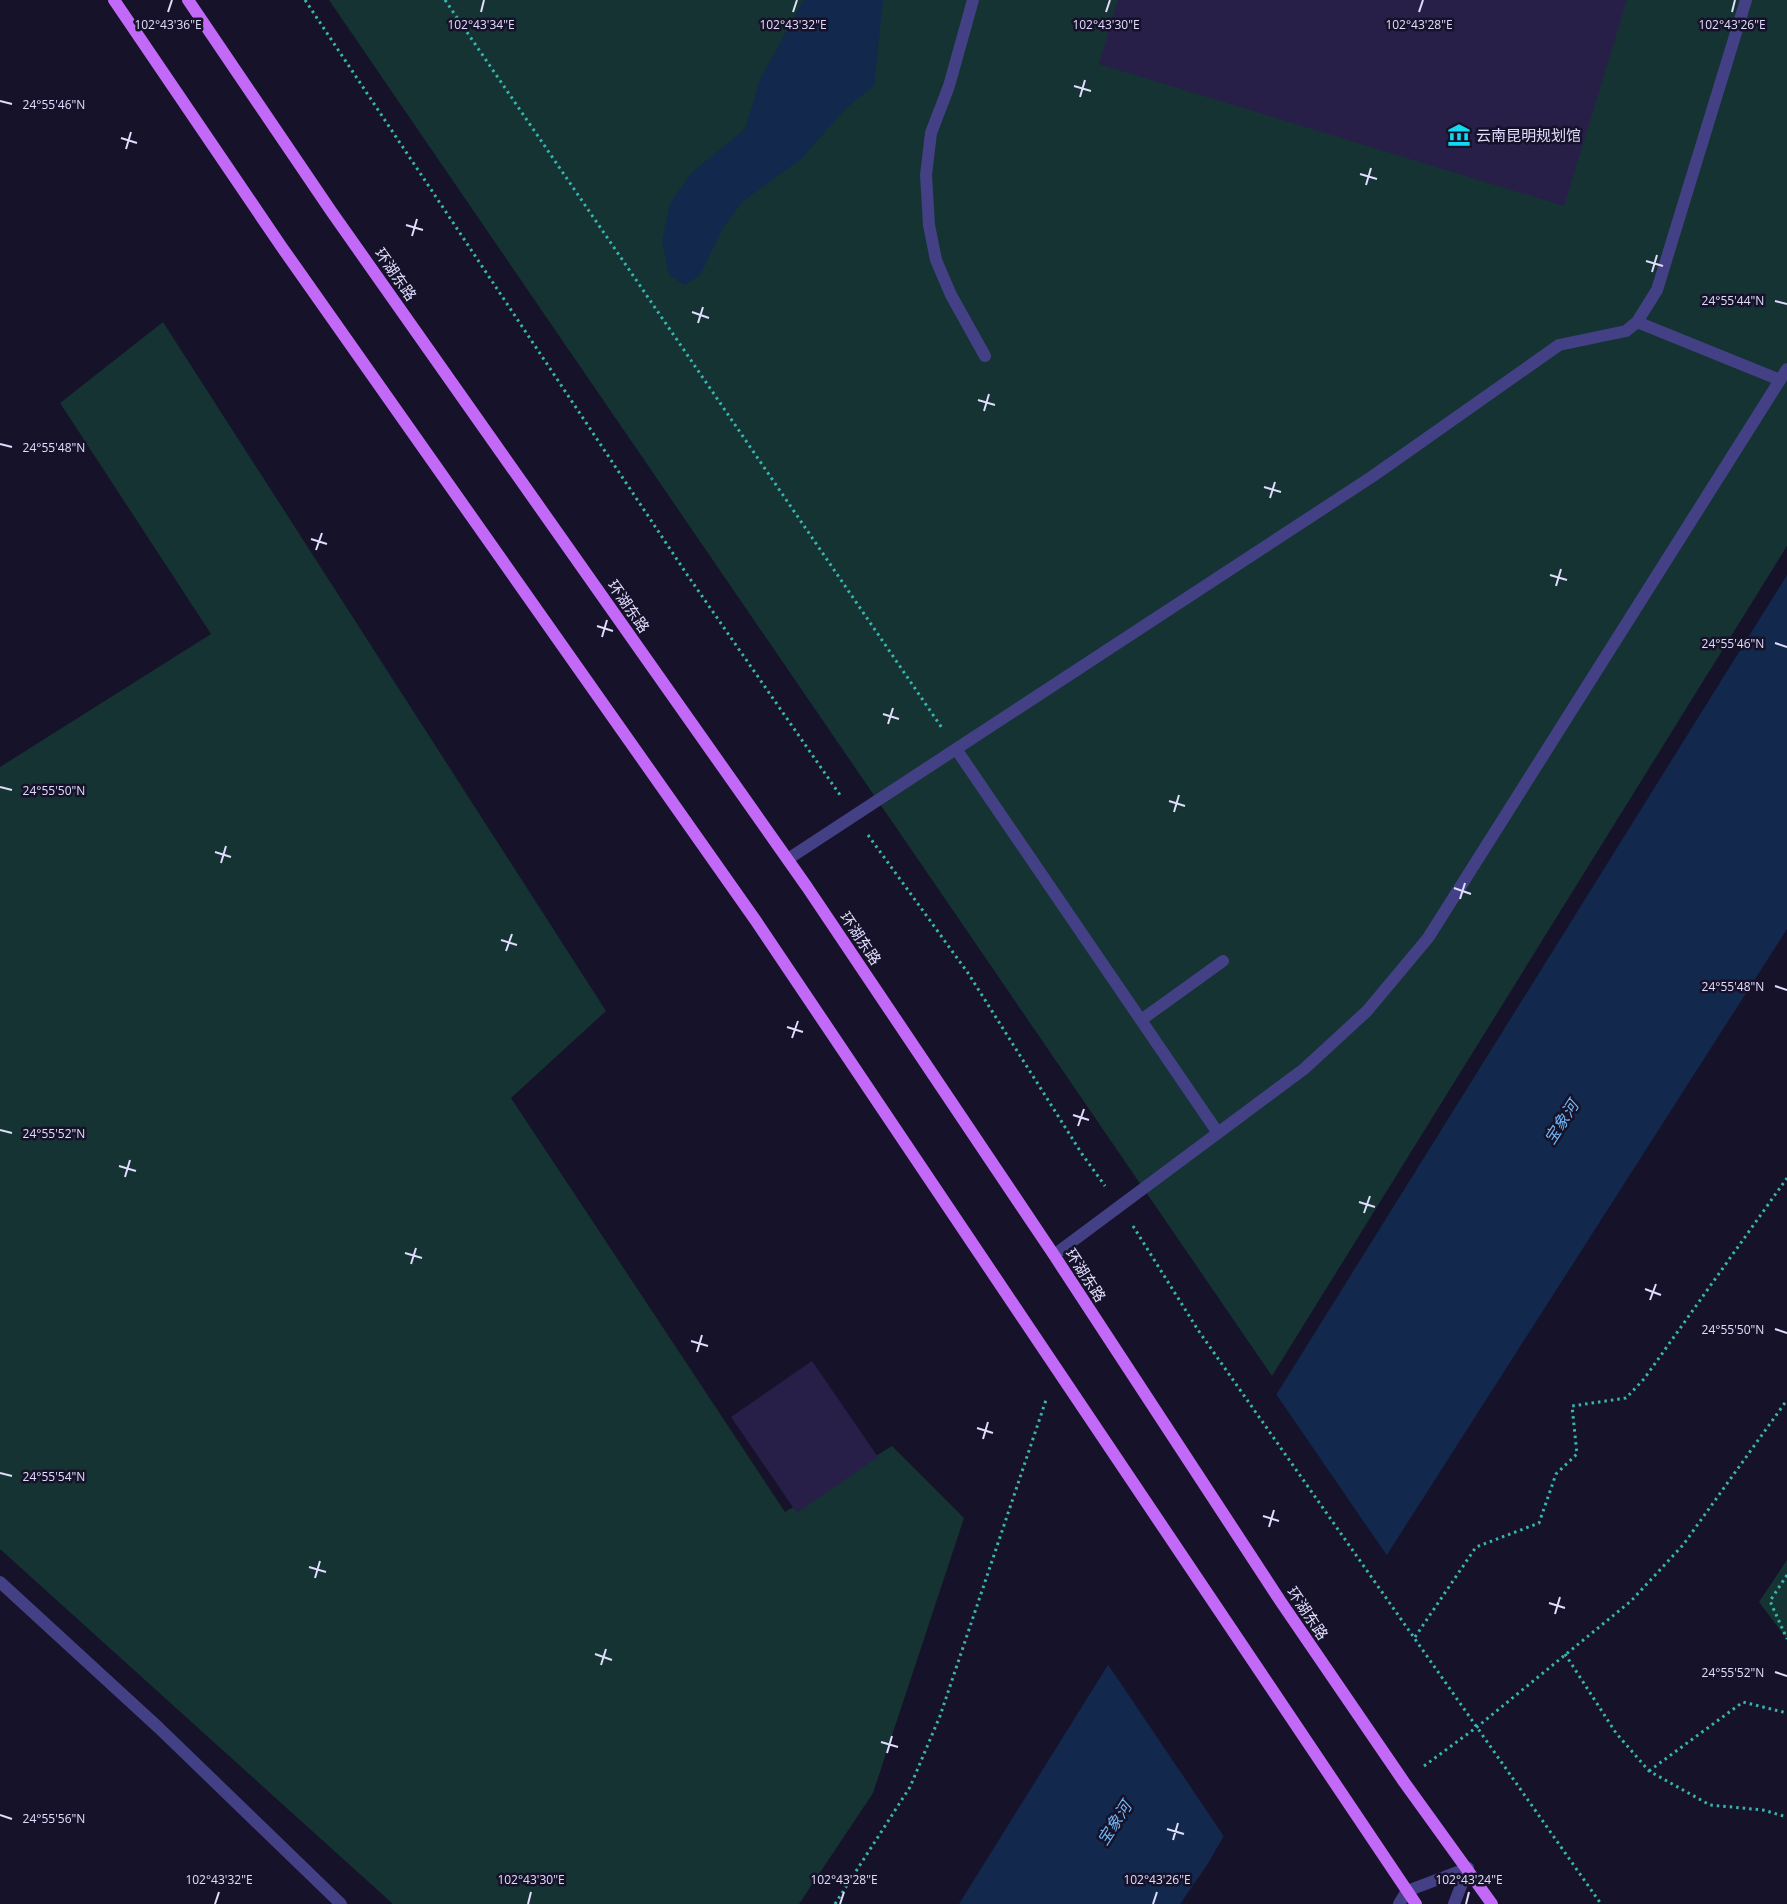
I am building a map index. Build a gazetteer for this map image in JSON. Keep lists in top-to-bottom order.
{
  "streets": {
    "main road": ["环湖东路"]
  },
  "water": ["宝象河"],
  "places": {
    "museum": ["云南昆明规划馆"]
  },
  "coordinates": [
    "102°43'36\"E",
    "102°43'34\"E",
    "102°43'32\"E",
    "102°43'30\"E",
    "102°43'28\"E",
    "102°43'26\"E",
    "24°55'46\"N",
    "24°55'44\"N",
    "24°55'48\"N",
    "24°55'50\"N",
    "24°55'52\"N",
    "24°55'54\"N",
    "24°55'56\"N",
    "102°43'24\"E"
  ]
}
